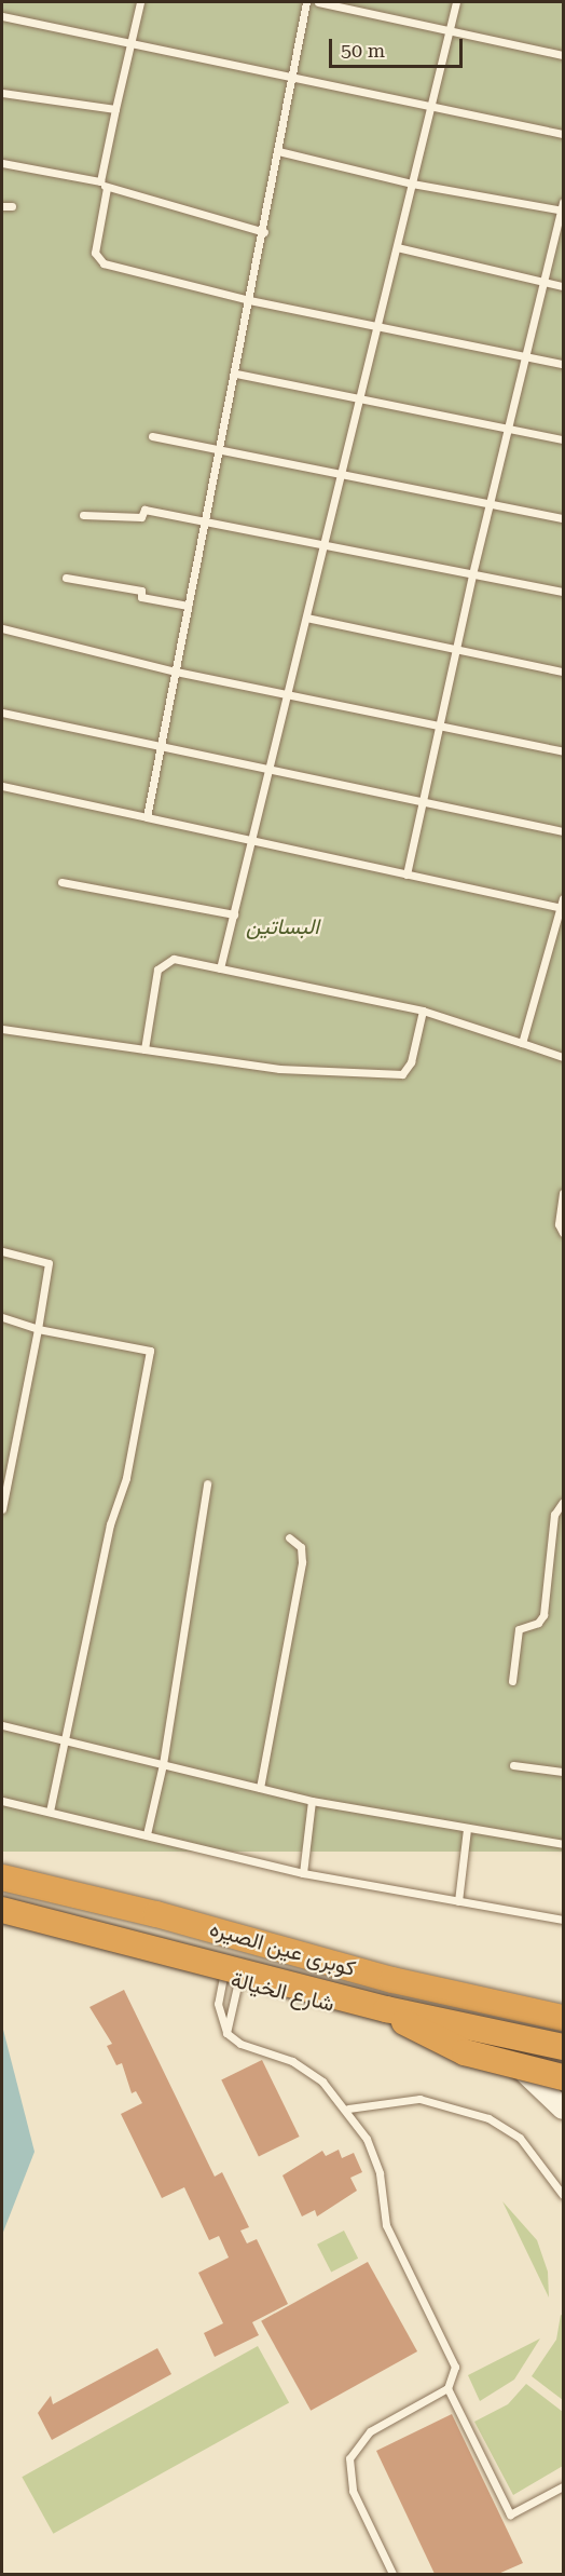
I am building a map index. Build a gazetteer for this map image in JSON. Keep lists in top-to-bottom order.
{
  "streets": {
    "highway": ["كوبرى عين الصيره"],
    "street": ["شارع الخيالة"]
  },
  "parks": ["البساتين"],
  "scale_bar": "50 m"
}
